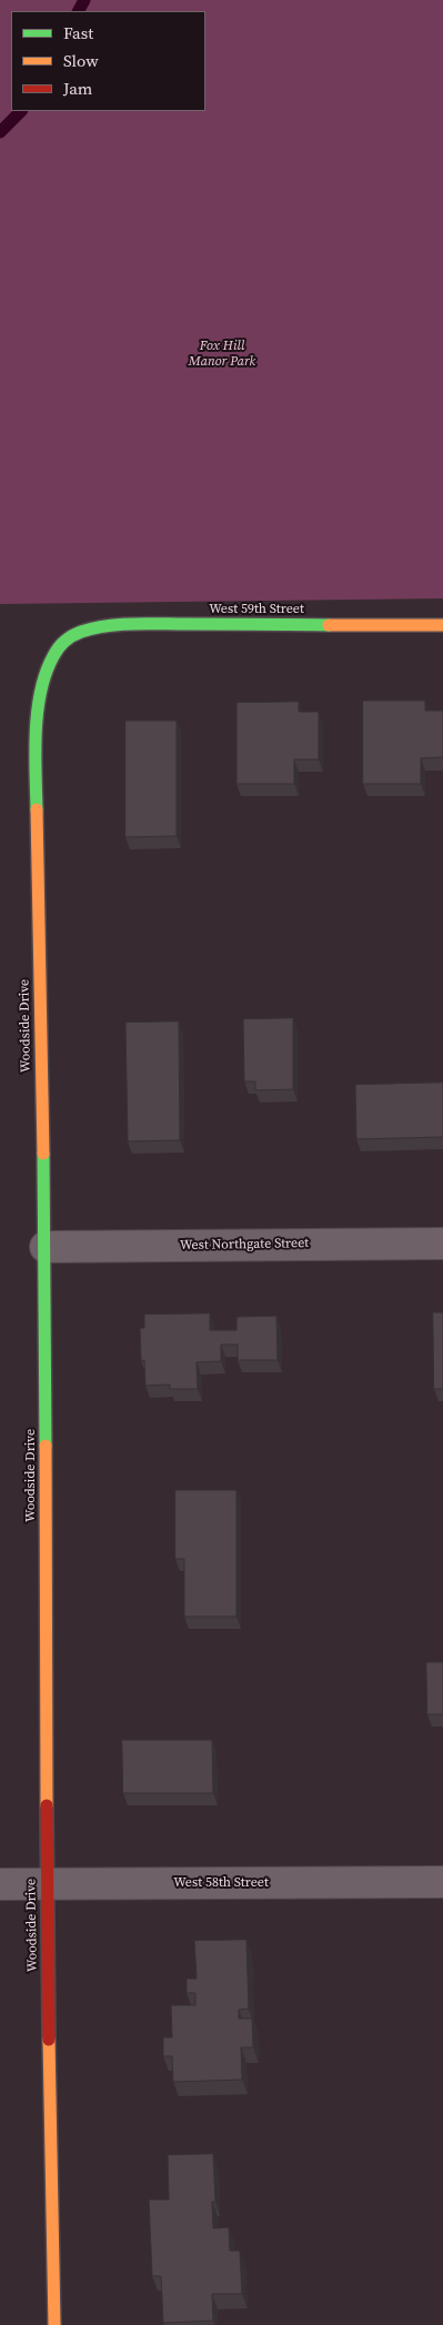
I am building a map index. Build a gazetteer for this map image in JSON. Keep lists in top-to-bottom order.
{
  "streets": {
    "street": [
      "West 59th Street",
      "Woodside Drive",
      "West Northgate Street",
      "West 58th Street"
    ]
  },
  "crossings": [
    ["West 59th Street", "Woodside Drive"],
    ["Woodside Drive", "West Northgate Street"],
    ["Woodside Drive", "West 58th Street"]
  ],
  "parks": ["Fox Hill Manor Park"],
  "legend": ["Fast", "Slow", "Jam"]
}
